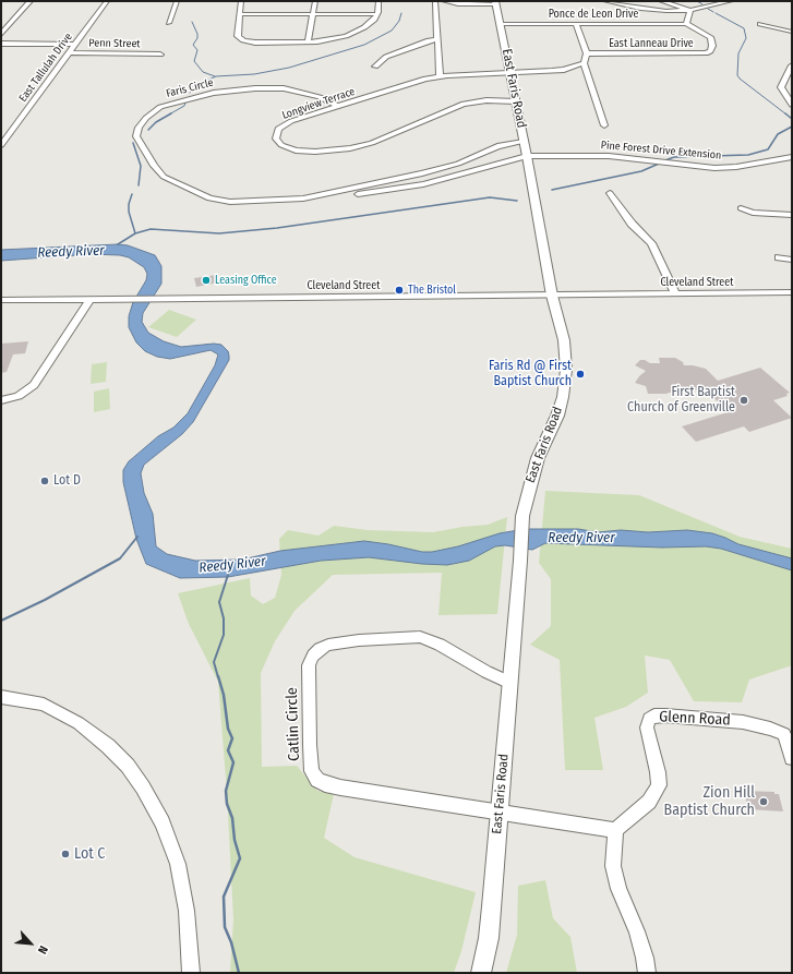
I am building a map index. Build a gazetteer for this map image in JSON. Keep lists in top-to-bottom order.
{
  "streets": {
    "main road": ["East Faris Road"],
    "street": [
      "Ponce de Leon Drive",
      "Penn Street",
      "East Lanneau Drive",
      "East Tallulah Drive",
      "Faris Circle",
      "Longview Terrace",
      "Pine Forest Drive Extension",
      "Cleveland Street",
      "Glenn Road",
      "Catlin Circle"
    ]
  },
  "crossings": [
    ["Ponce de Leon Drive", "East Lanneau Drive"],
    ["Ponce de Leon Drive", "East Faris Road"],
    ["Penn Street", "East Tallulah Drive"],
    ["Faris Circle", "East Faris Road"],
    ["Faris Circle", "Longview Terrace"],
    ["Faris Circle", "Pine Forest Drive Extension"],
    ["East Faris Road", "Longview Terrace"],
    ["East Faris Road", "Pine Forest Drive Extension"],
    ["East Faris Road", "Cleveland Street"],
    ["East Faris Road", "Catlin Circle"],
    ["Glenn Road", "Catlin Circle"]
  ],
  "water": ["Reedy River"],
  "places": [
    "Leasing Office",
    "The Bristol",
    "Faris Rd @ First Baptist Church",
    "First Baptist Church of Greenville",
    "Lot D",
    "Zion Hill Baptist Church",
    "Lot C"
  ],
  "north": "bottom right"
}
